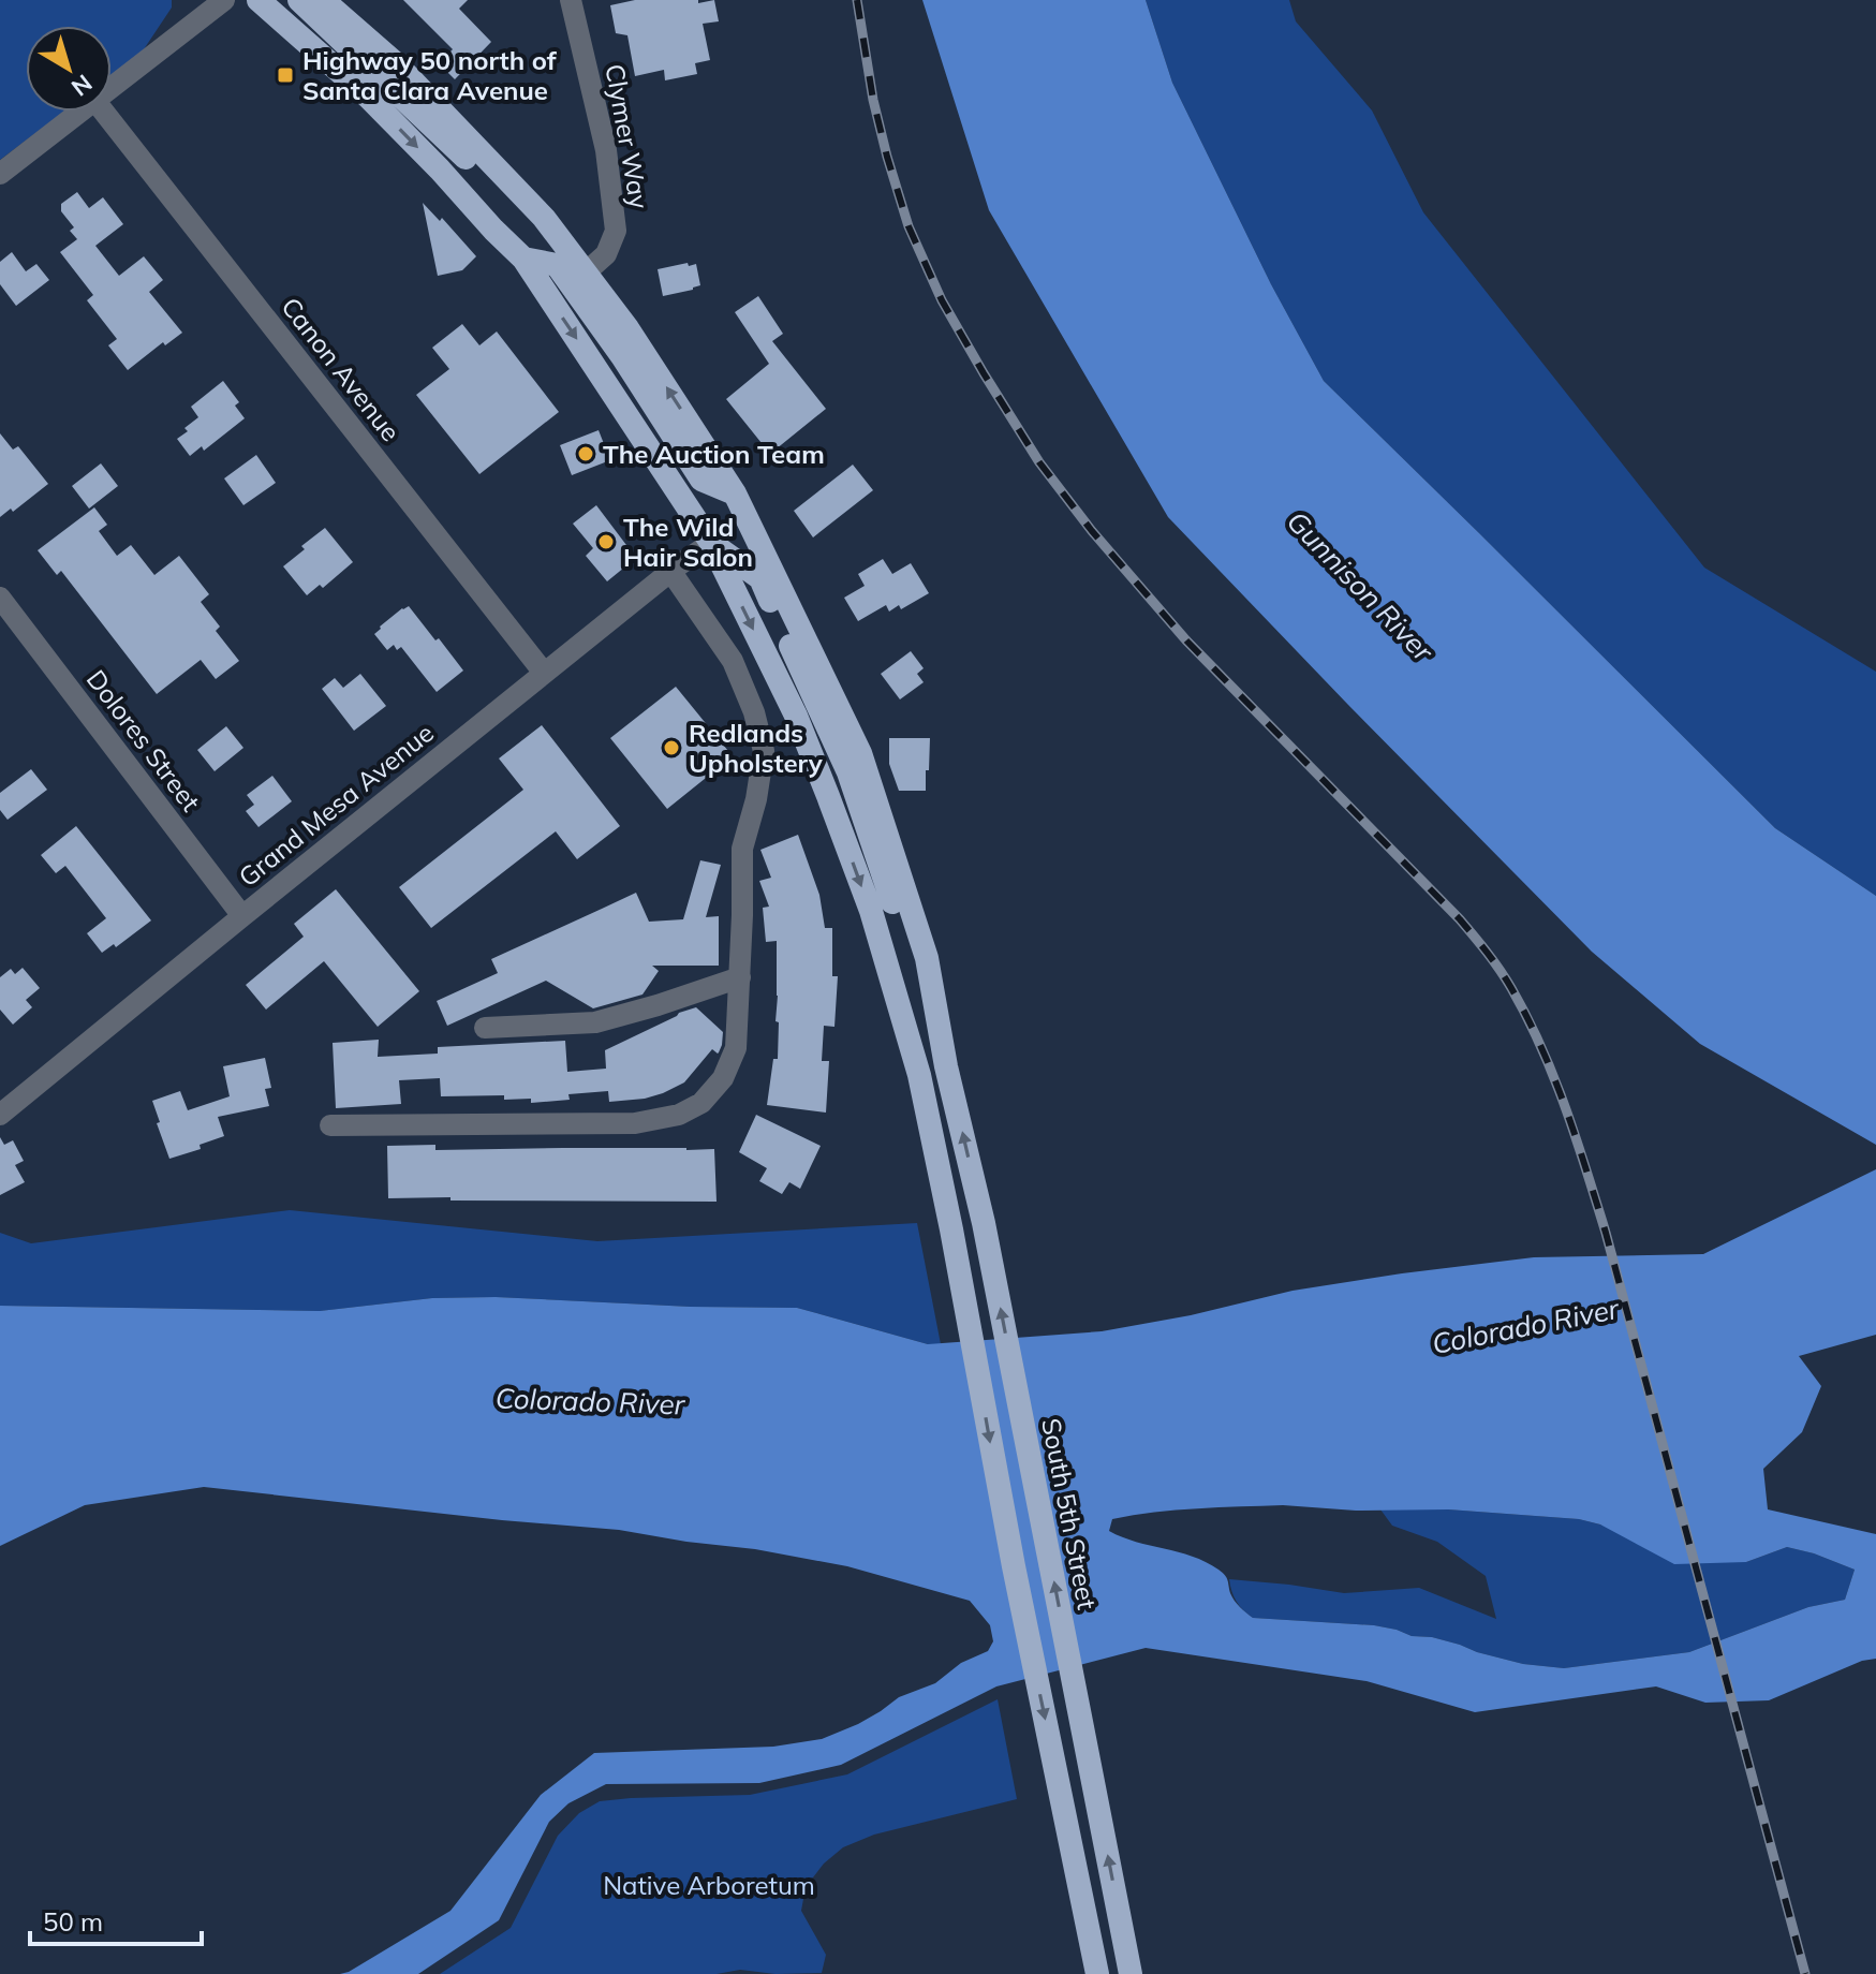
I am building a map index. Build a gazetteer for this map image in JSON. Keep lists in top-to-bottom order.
{
  "streets": {
    "highway": ["South 5th Street"],
    "street": [
      "Clymer Way",
      "Canon Avenue",
      "Dolores Street",
      "Grand Mesa Avenue"
    ]
  },
  "crossings": [
    ["Canon Avenue", "Grand Mesa Avenue"],
    ["Dolores Street", "Grand Mesa Avenue"]
  ],
  "water": ["Gunnison River", "Colorado River"],
  "parks": ["Native Arboretum"],
  "places": {
    "transit": ["Highway 50 north of Santa Clara Avenue"],
    "other": ["The Auction Team", "The Wild Hair Salon", "Redlands Upholstery"]
  },
  "scale_bar": "50 m",
  "north": "bottom right"
}
